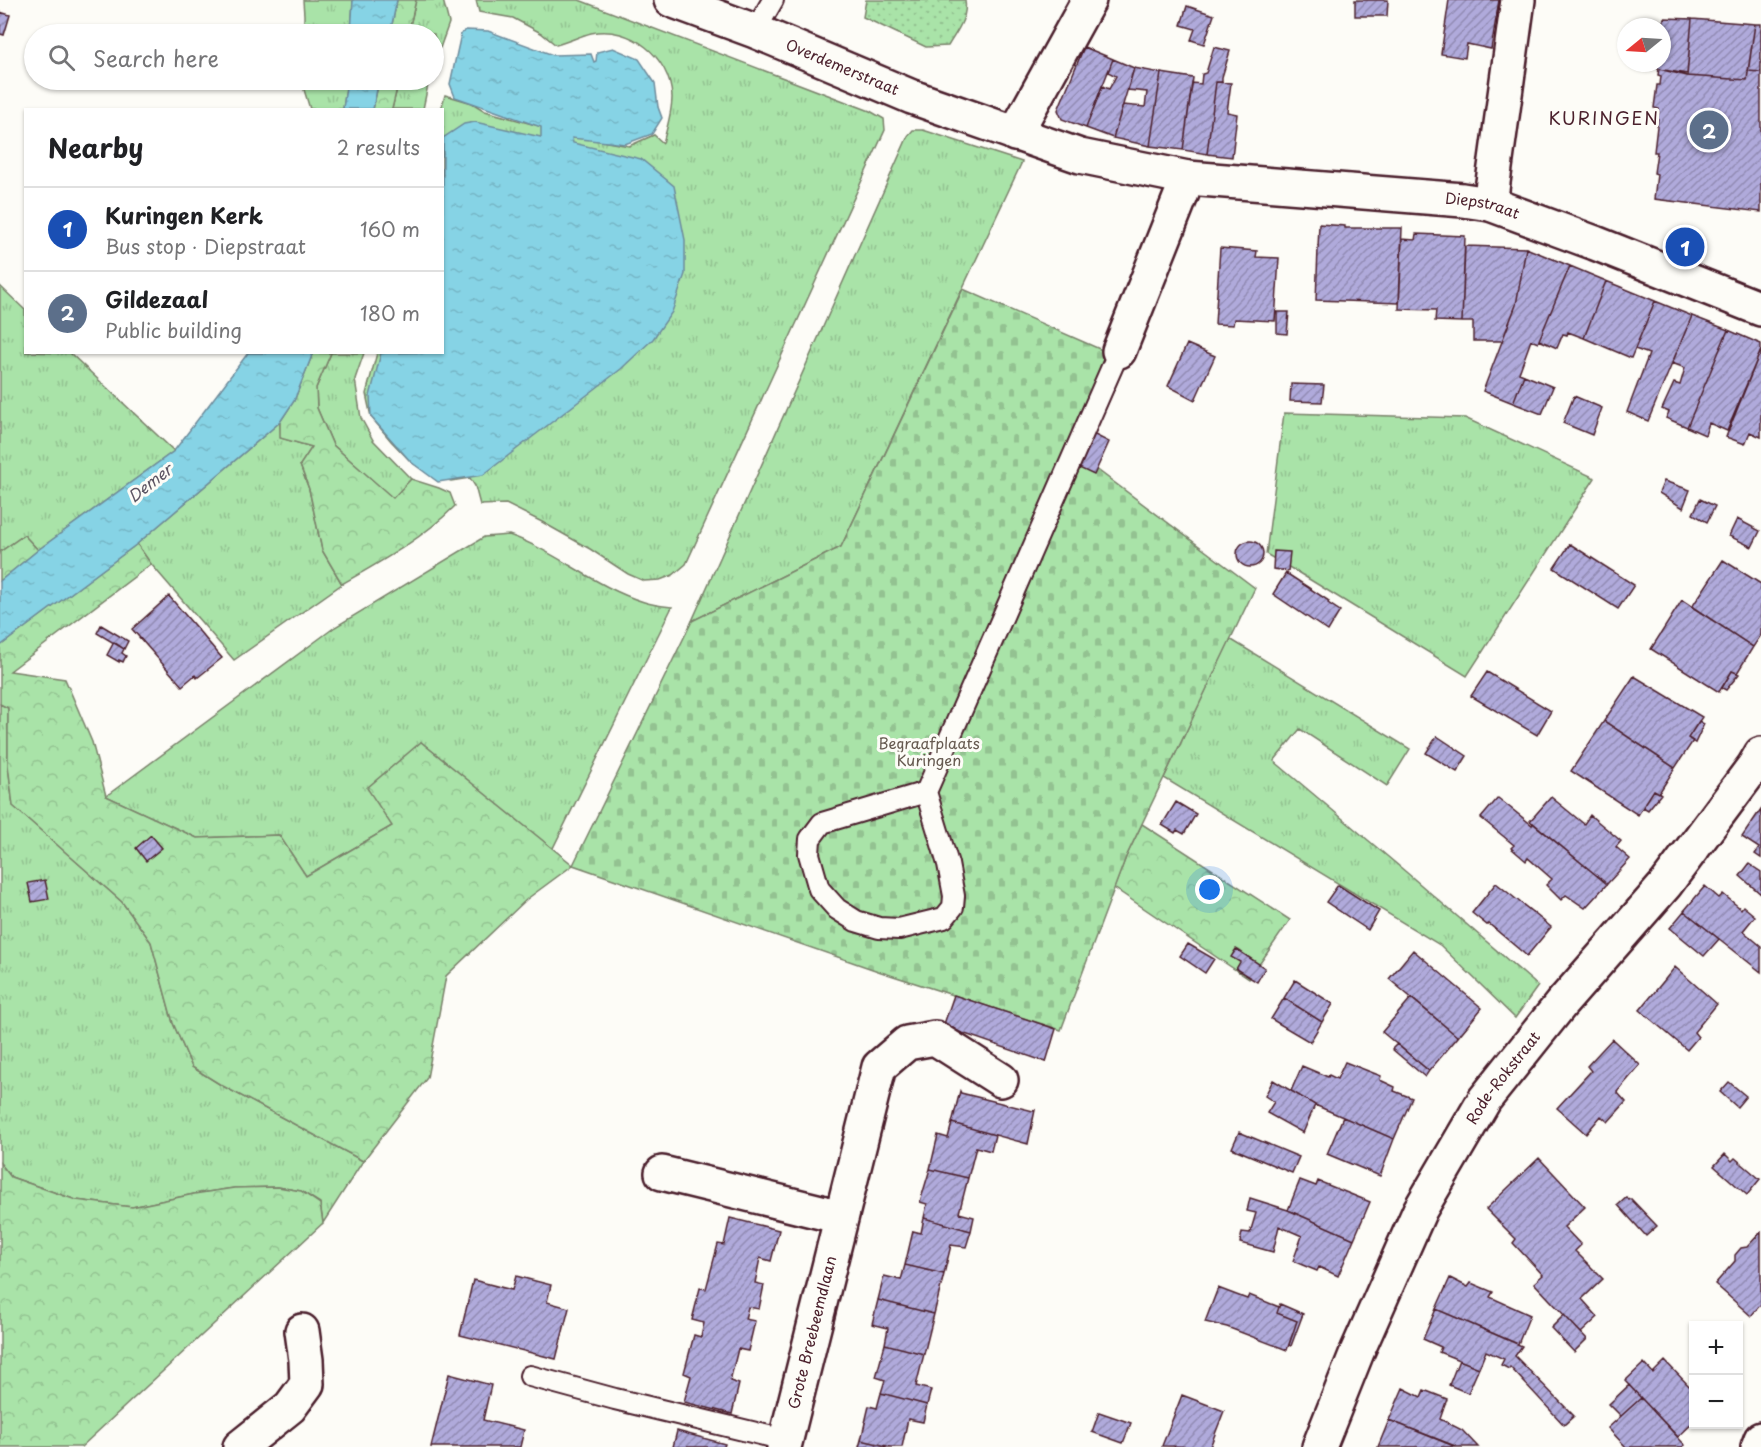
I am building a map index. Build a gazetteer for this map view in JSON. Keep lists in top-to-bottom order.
{
  "streets": {
    "street": [
      "Overdemerstraat",
      "Diepstraat",
      "Rode-Rokstraat",
      "Grote Breebeemdlaan"
    ]
  },
  "crossings": [
    ["Overdemerstraat", "Diepstraat"]
  ],
  "districts": ["KURINGEN"],
  "water": ["Demer"],
  "parks": ["Begraafplaats Kuringen"],
  "north": "left",
  "page": {
    "search": "Search here",
    "pins": ["2", "1"],
    "heading": ["Nearby", "2 results"],
    "list": [
      {
        "mark": "1",
        "name": "Kuringen Kerk",
        "note": "Bus stop · Diepstraat",
        "value": "160 m"
      },
      {
        "mark": "2",
        "name": "Gildezaal",
        "note": "Public building",
        "value": "180 m"
      }
    ],
    "map_buttons": ["+", "−"]
  }
}
